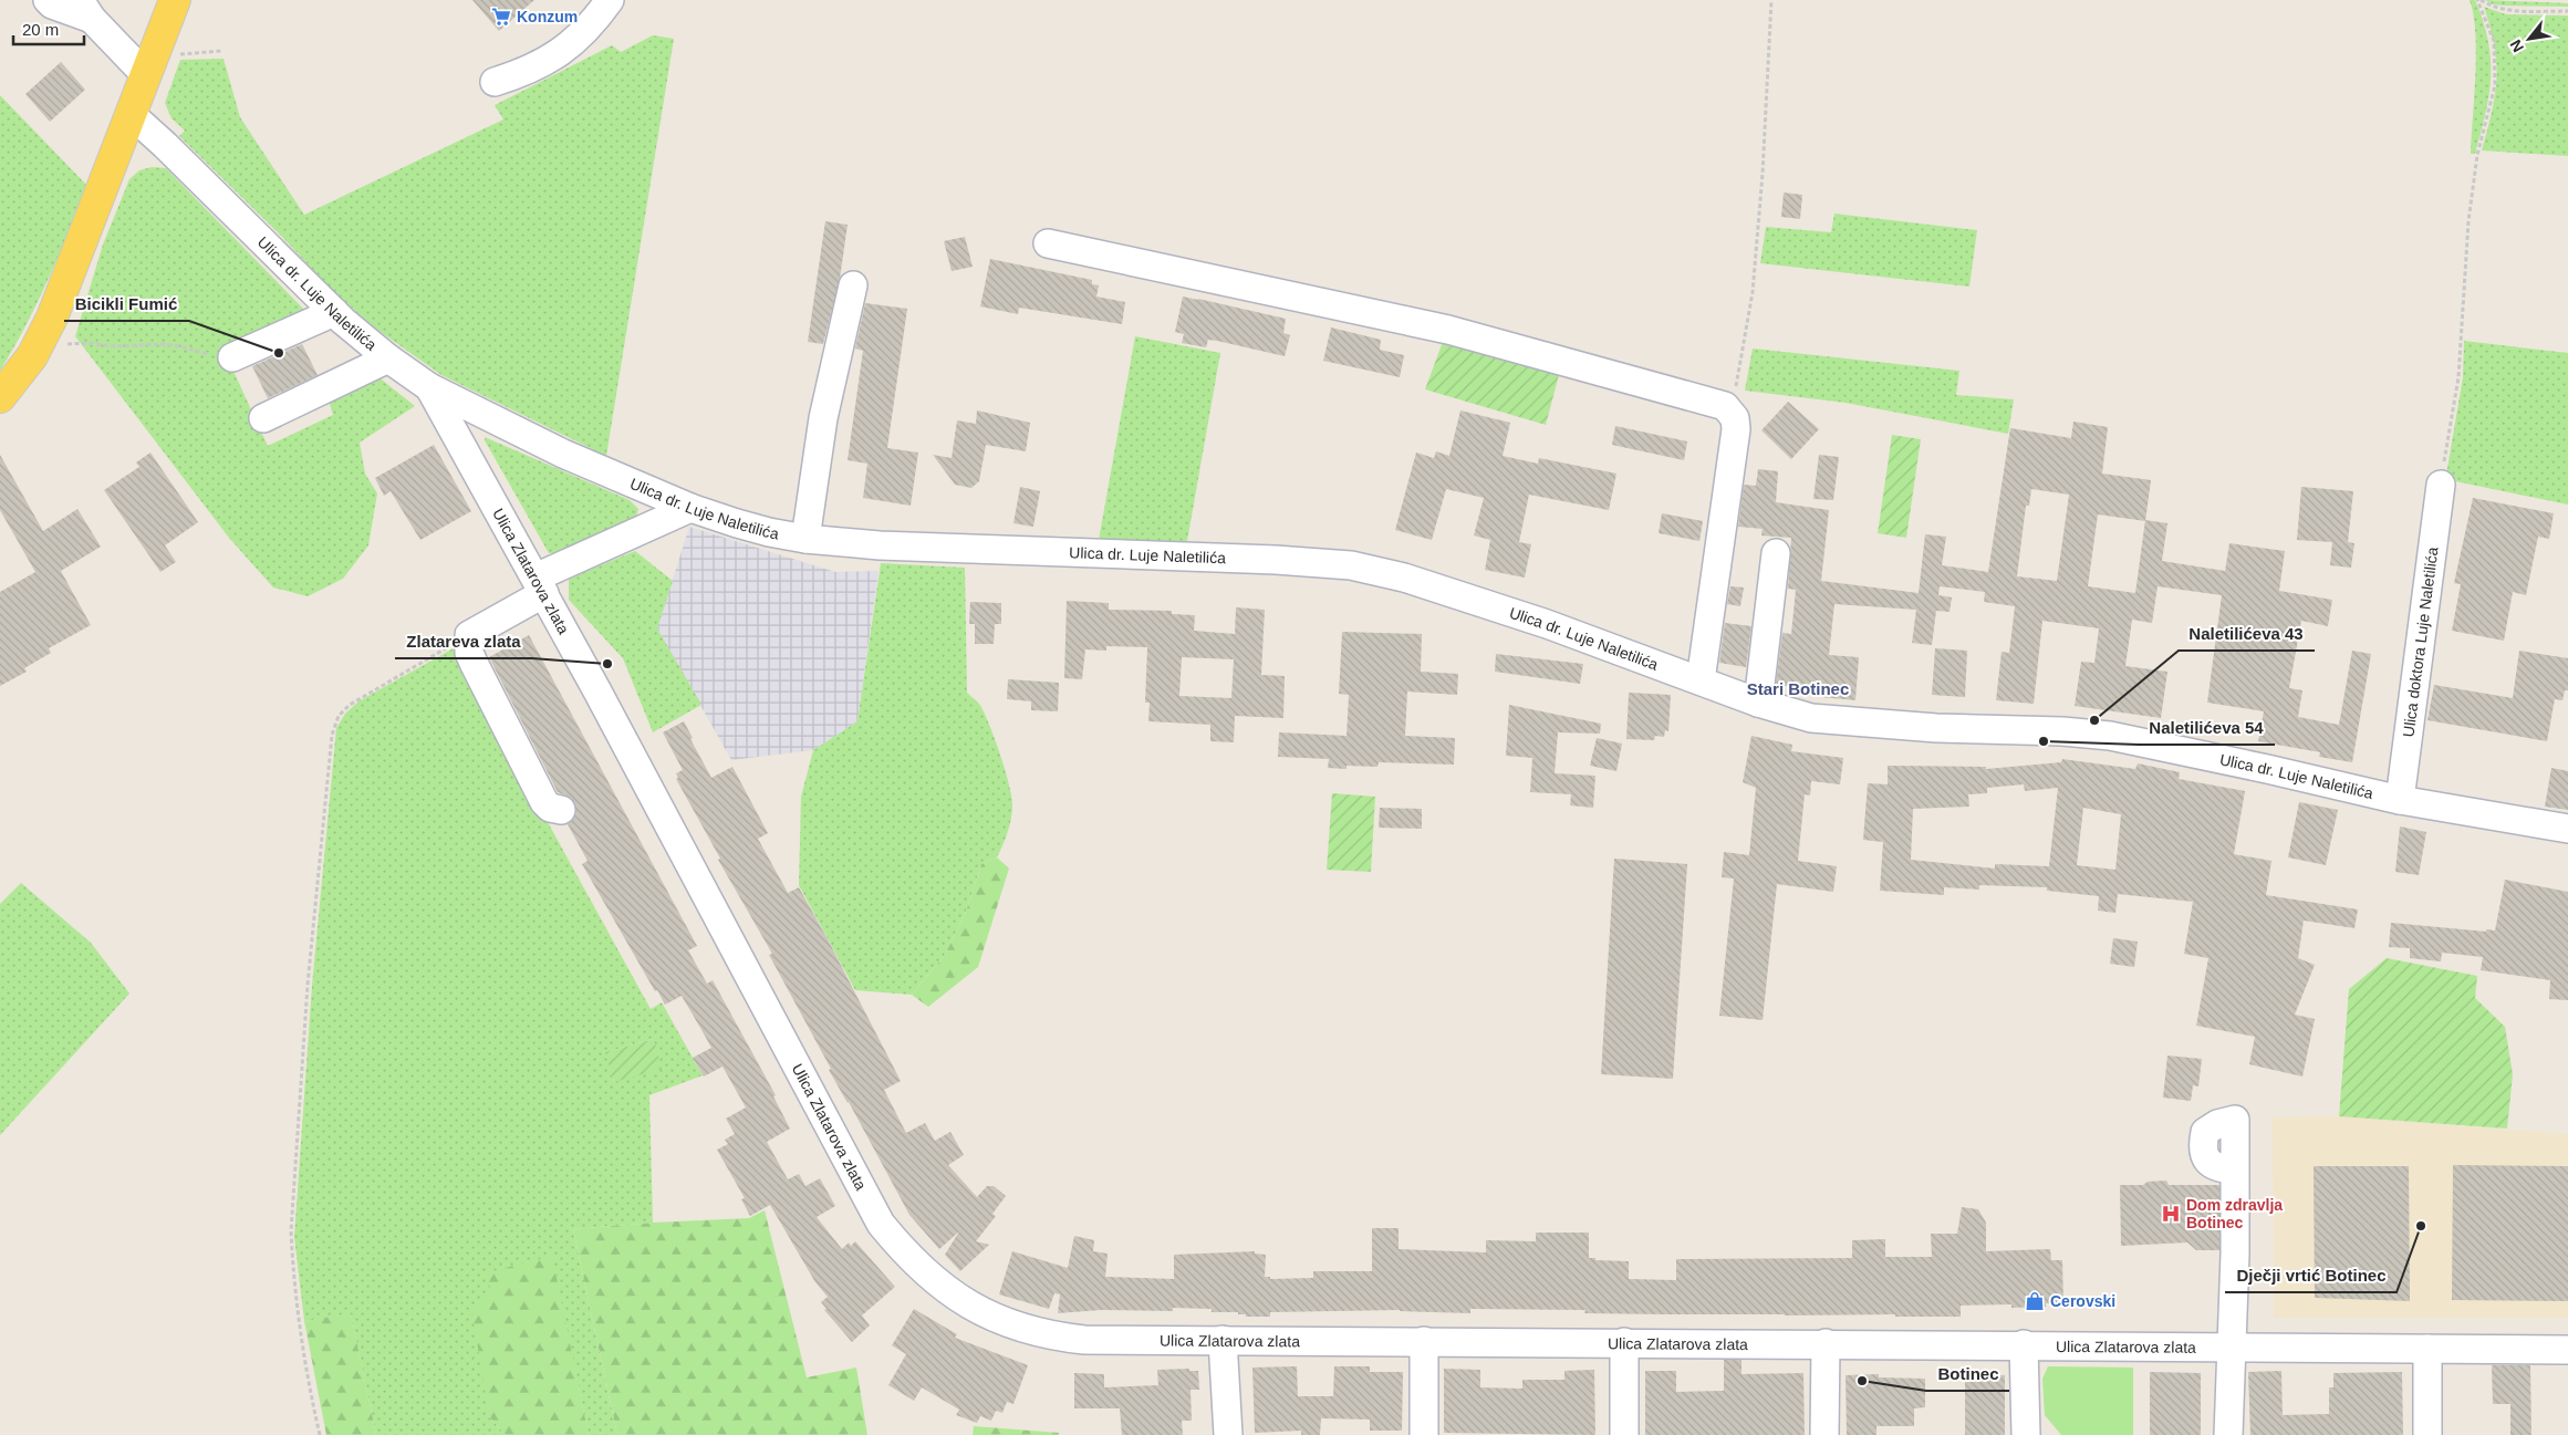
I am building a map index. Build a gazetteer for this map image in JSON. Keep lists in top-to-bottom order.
{
  "streets": {
    "street": ["Ulica dr. Luje Naletilića", "Ulica Zlatarova zlata", "Ulica doktora Luje Naletilića"]
  },
  "crossings": [
    ["Ulica dr. Luje Naletilića", "Ulica Zlatarova zlata"],
    ["Ulica dr. Luje Naletilića", "Ulica doktora Luje Naletilića"]
  ],
  "districts": ["Stari Botinec"],
  "places": {
    "supermarket": ["Konzum"],
    "other": [
      "Bicikli Fumić",
      "Zlatareva zlata",
      "Naletilićeva 43",
      "Naletilićeva 54",
      "Dječji vrtić Botinec",
      "Botinec"
    ],
    "hospital": ["Dom zdravlja Botinec"],
    "shop": ["Cerovski"]
  },
  "scale_bar": "20 m",
  "north": "bottom left"
}
